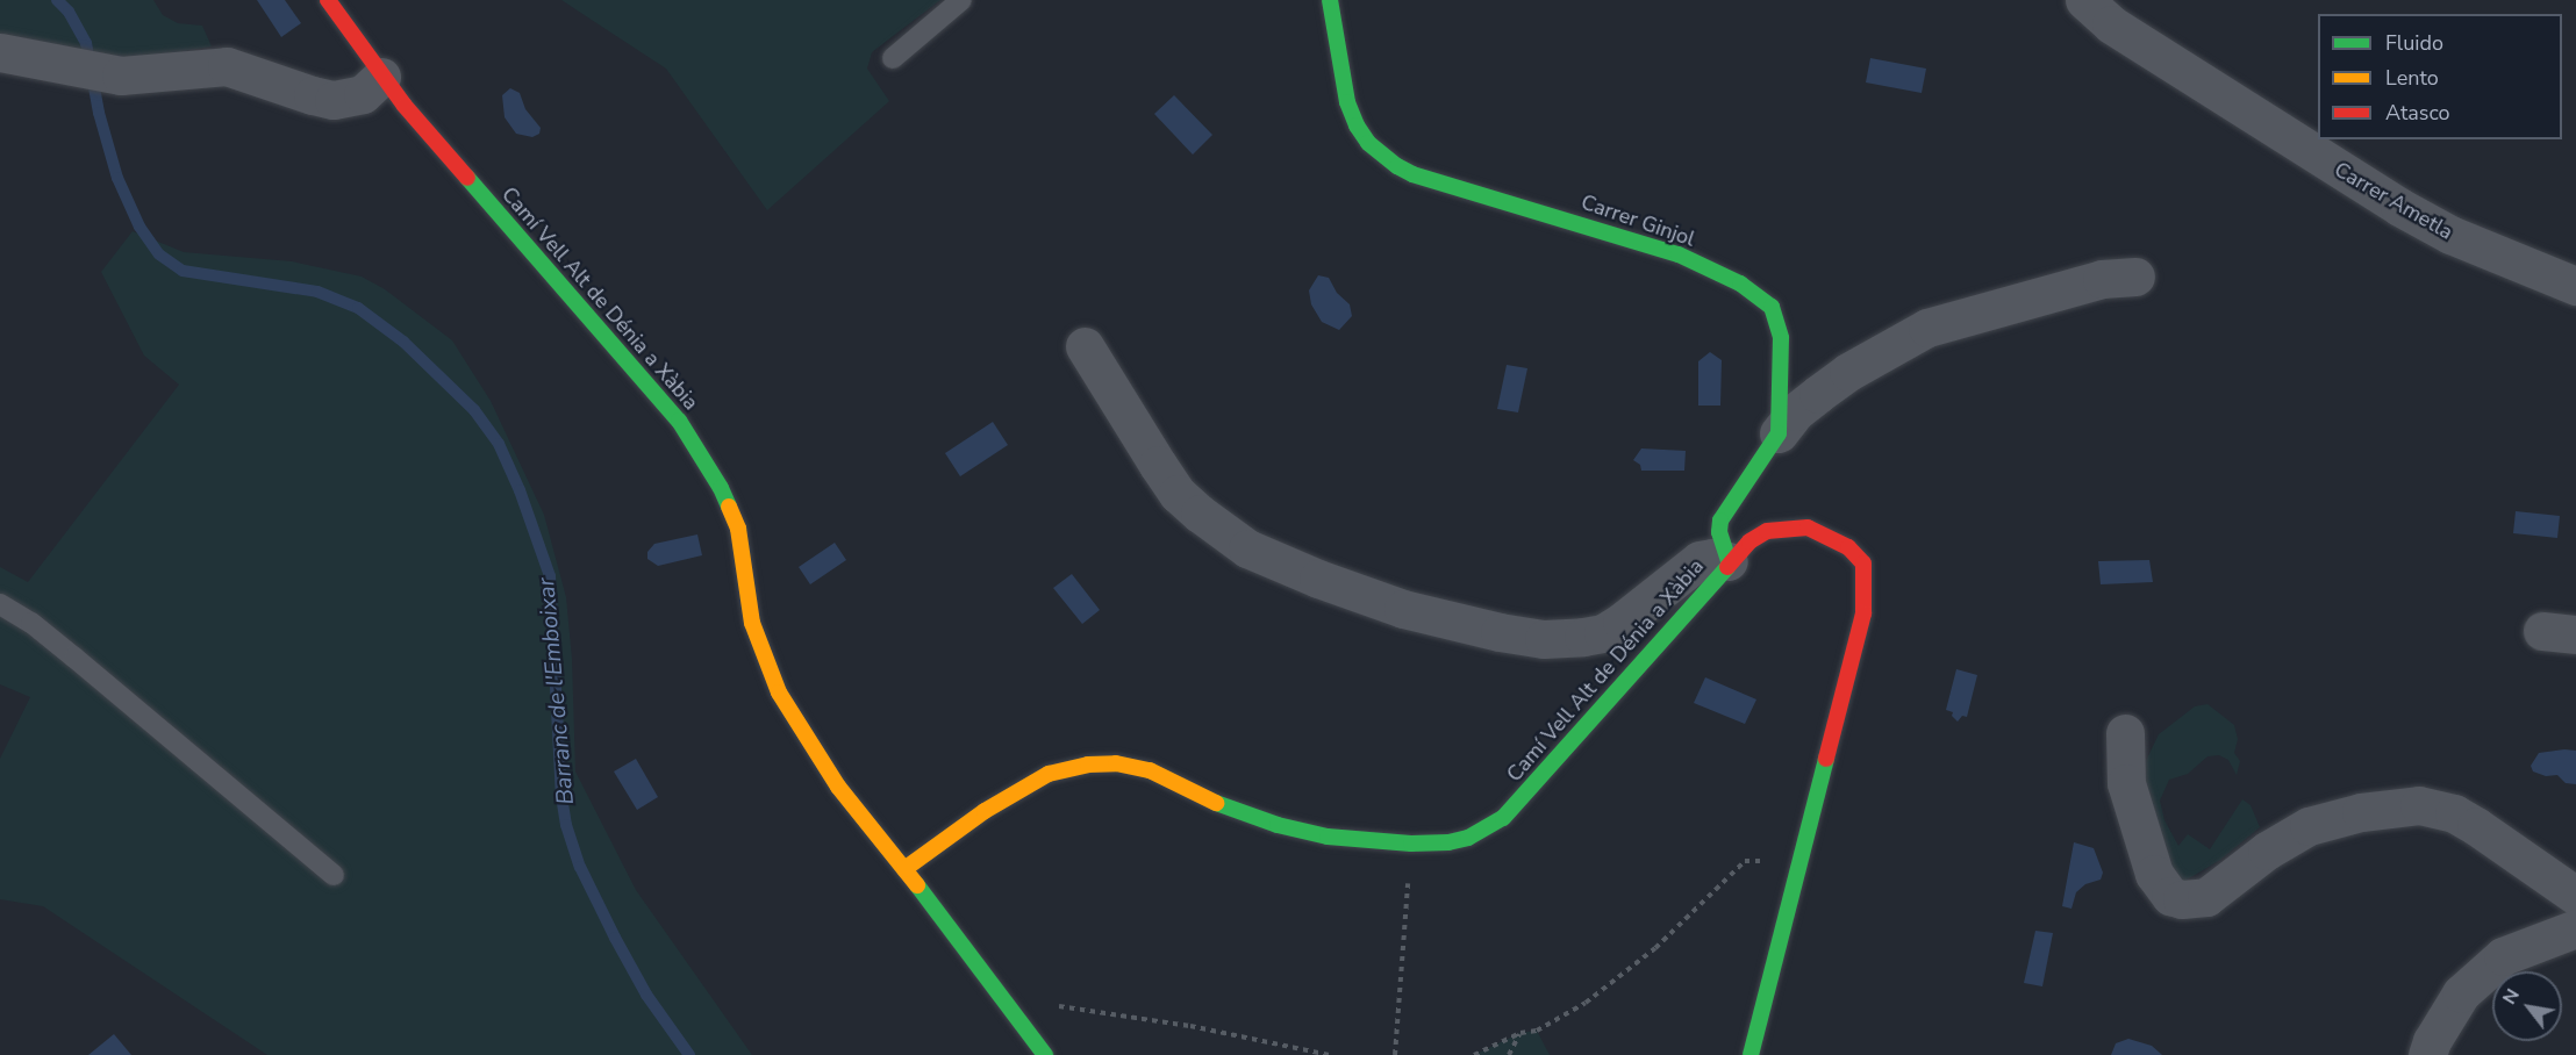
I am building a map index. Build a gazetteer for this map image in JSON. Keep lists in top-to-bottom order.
{
  "streets": {
    "street": ["Carrer Ametla", "Carrer Ginjol", "Camí Vell Alt de Dénia a Xàbia"]
  },
  "water": ["Barranc de l'Emboixar"],
  "legend": ["Fluido", "Lento", "Atasco"],
  "north": "top left"
}
